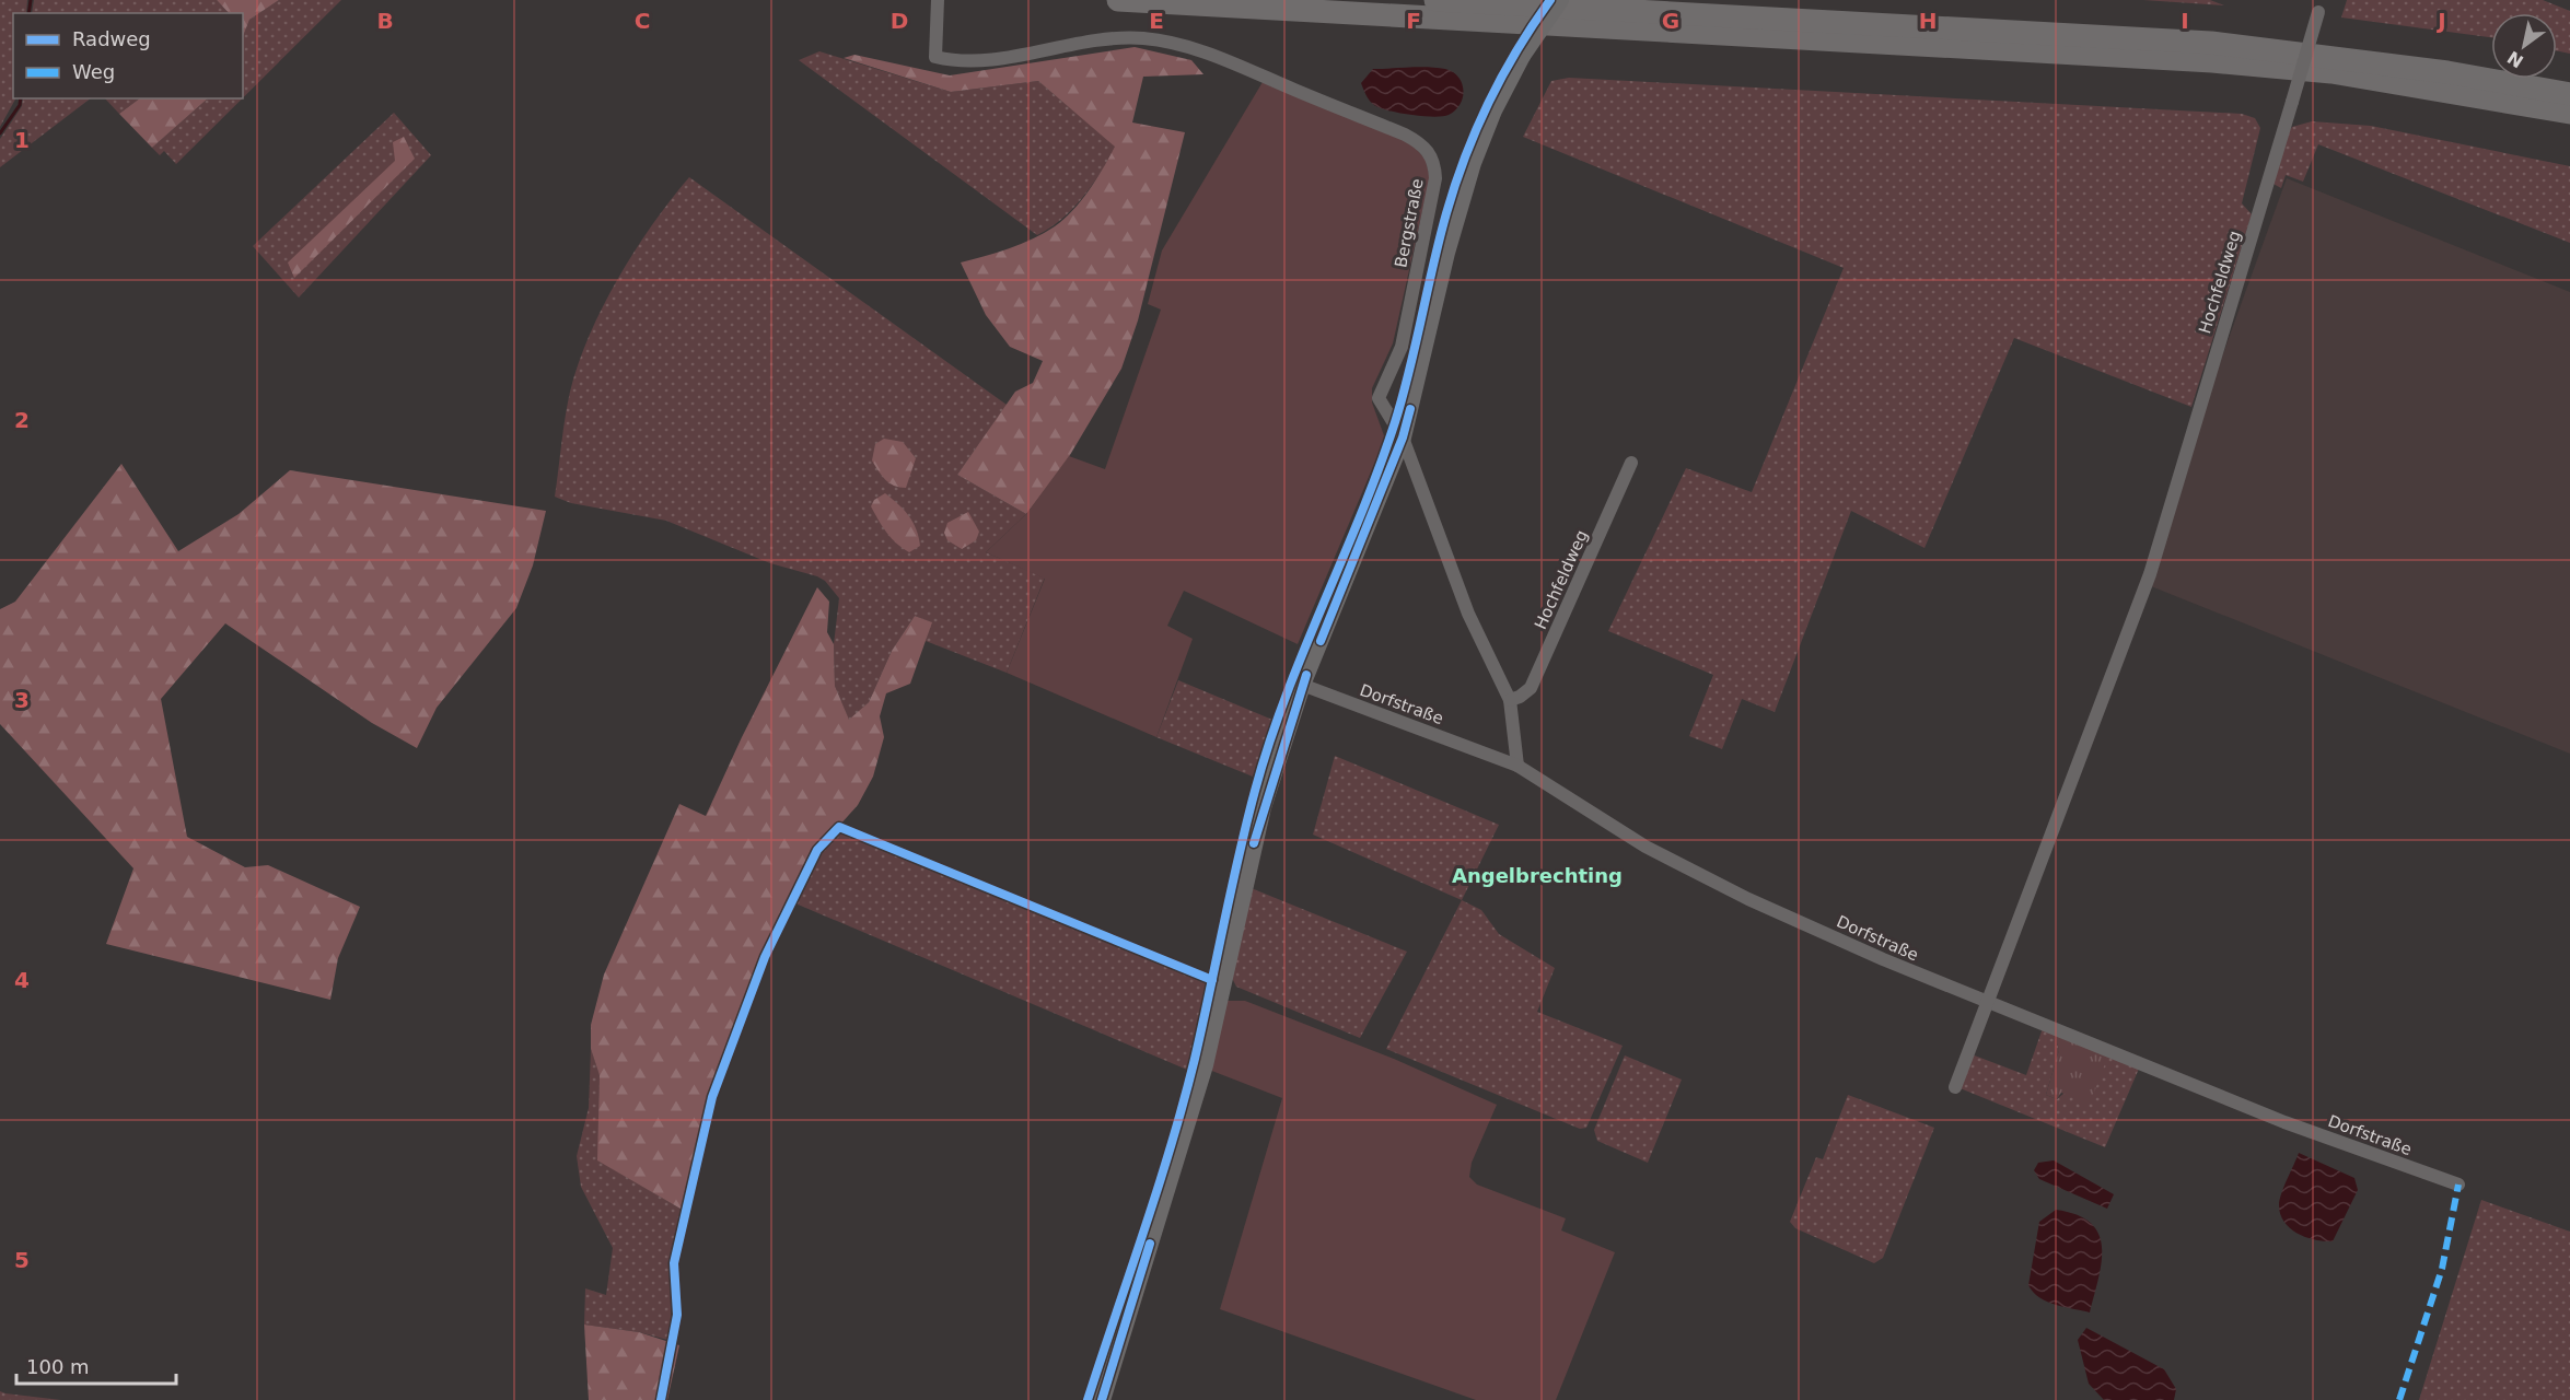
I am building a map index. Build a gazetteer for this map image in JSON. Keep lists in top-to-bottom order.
{
  "streets": {
    "street": ["Bergstraße", "Hochfeldweg", "Dorfstraße"]
  },
  "crossings": [
    ["Bergstraße", "Hochfeldweg"],
    ["Bergstraße", "Dorfstraße"],
    ["Hochfeldweg", "Dorfstraße"]
  ],
  "districts": ["Angelbrechting"],
  "legend": ["Radweg", "Weg"],
  "scale_bar": "100 m",
  "north": "bottom left",
  "grid": {
    "columns": [
      "B",
      "C",
      "D",
      "E",
      "F",
      "G",
      "H",
      "I",
      "J"
    ],
    "rows": [
      "1",
      "2",
      "3",
      "4",
      "5"
    ]
  }
}
